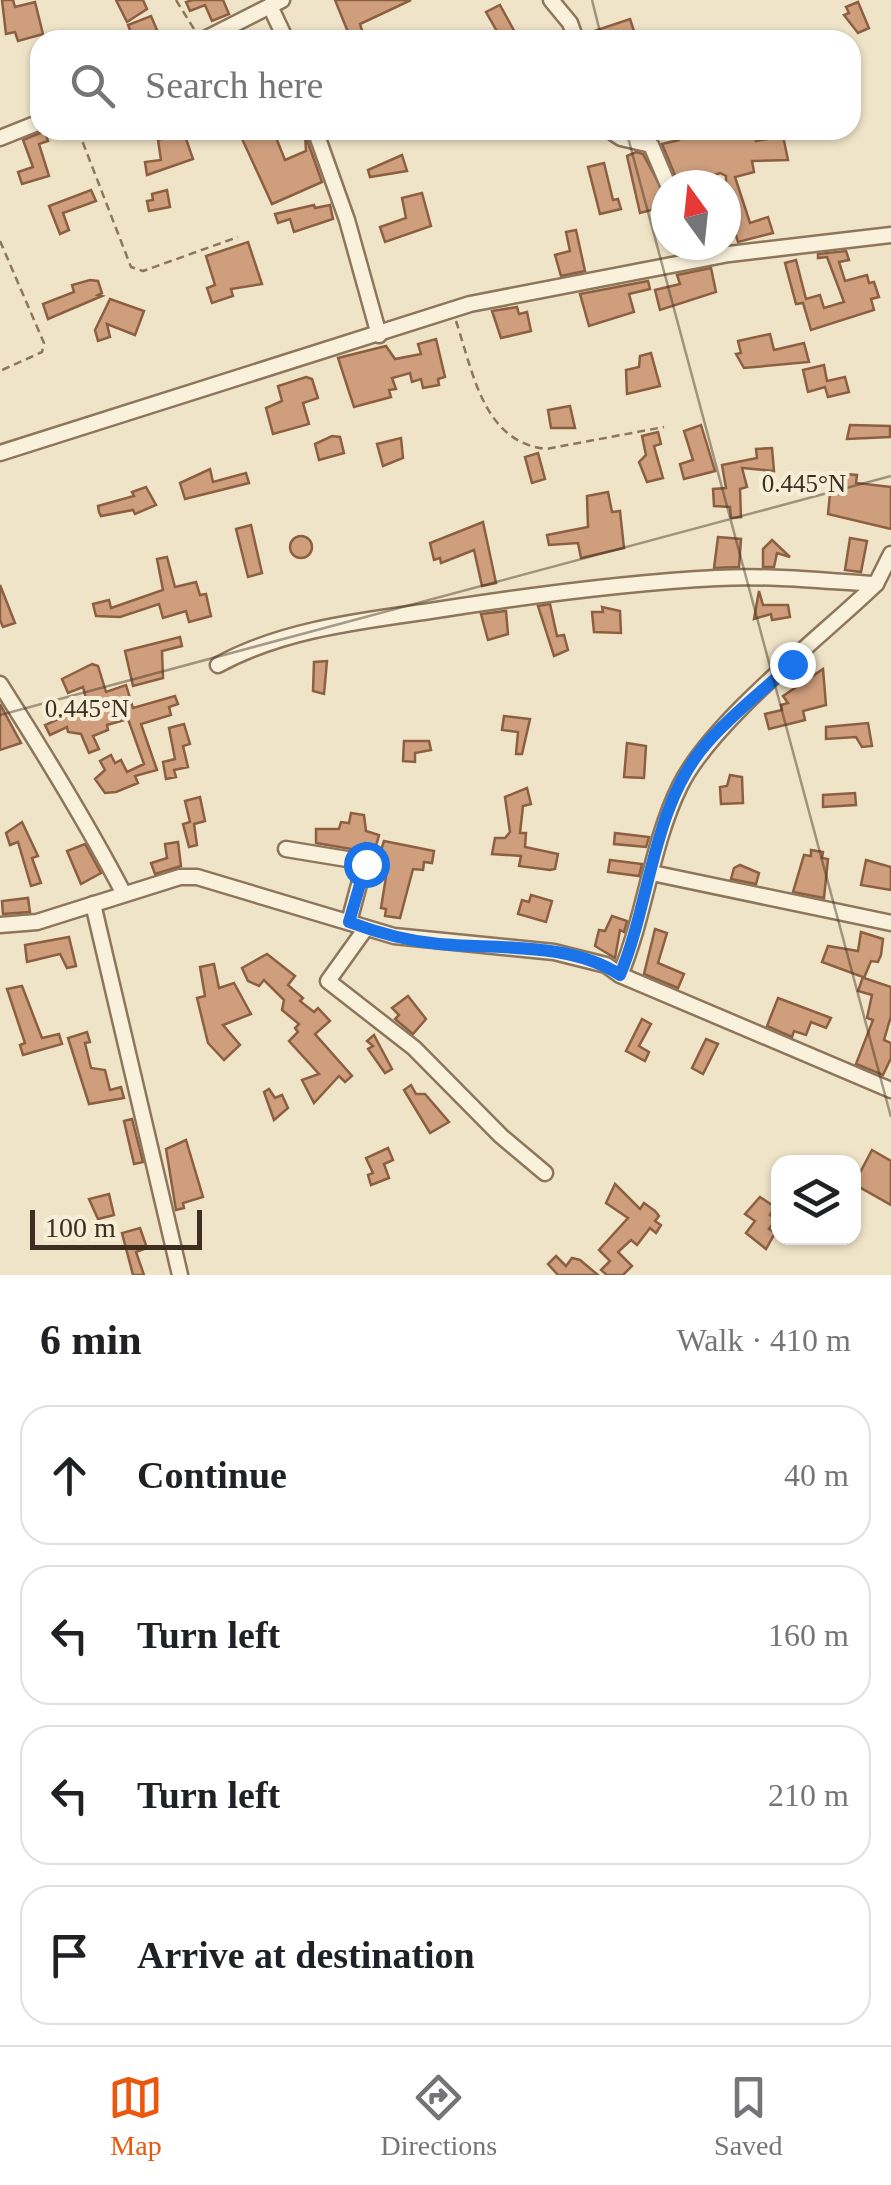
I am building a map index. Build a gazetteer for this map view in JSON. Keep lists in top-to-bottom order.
{
  "scale_bar": "100 m",
  "north": "top",
  "page": {
    "search": "Search here",
    "scale": "100 m",
    "heading": ["6 min", "Walk · 410 m"],
    "list": [
      ["Continue", "40 m"],
      ["Turn left", "160 m"],
      ["Turn left", "210 m"],
      "Arrive at destination"
    ],
    "nav": ["Map", "Directions", "Saved"]
  },
  "coordinates": ["0.445°N"]
}
